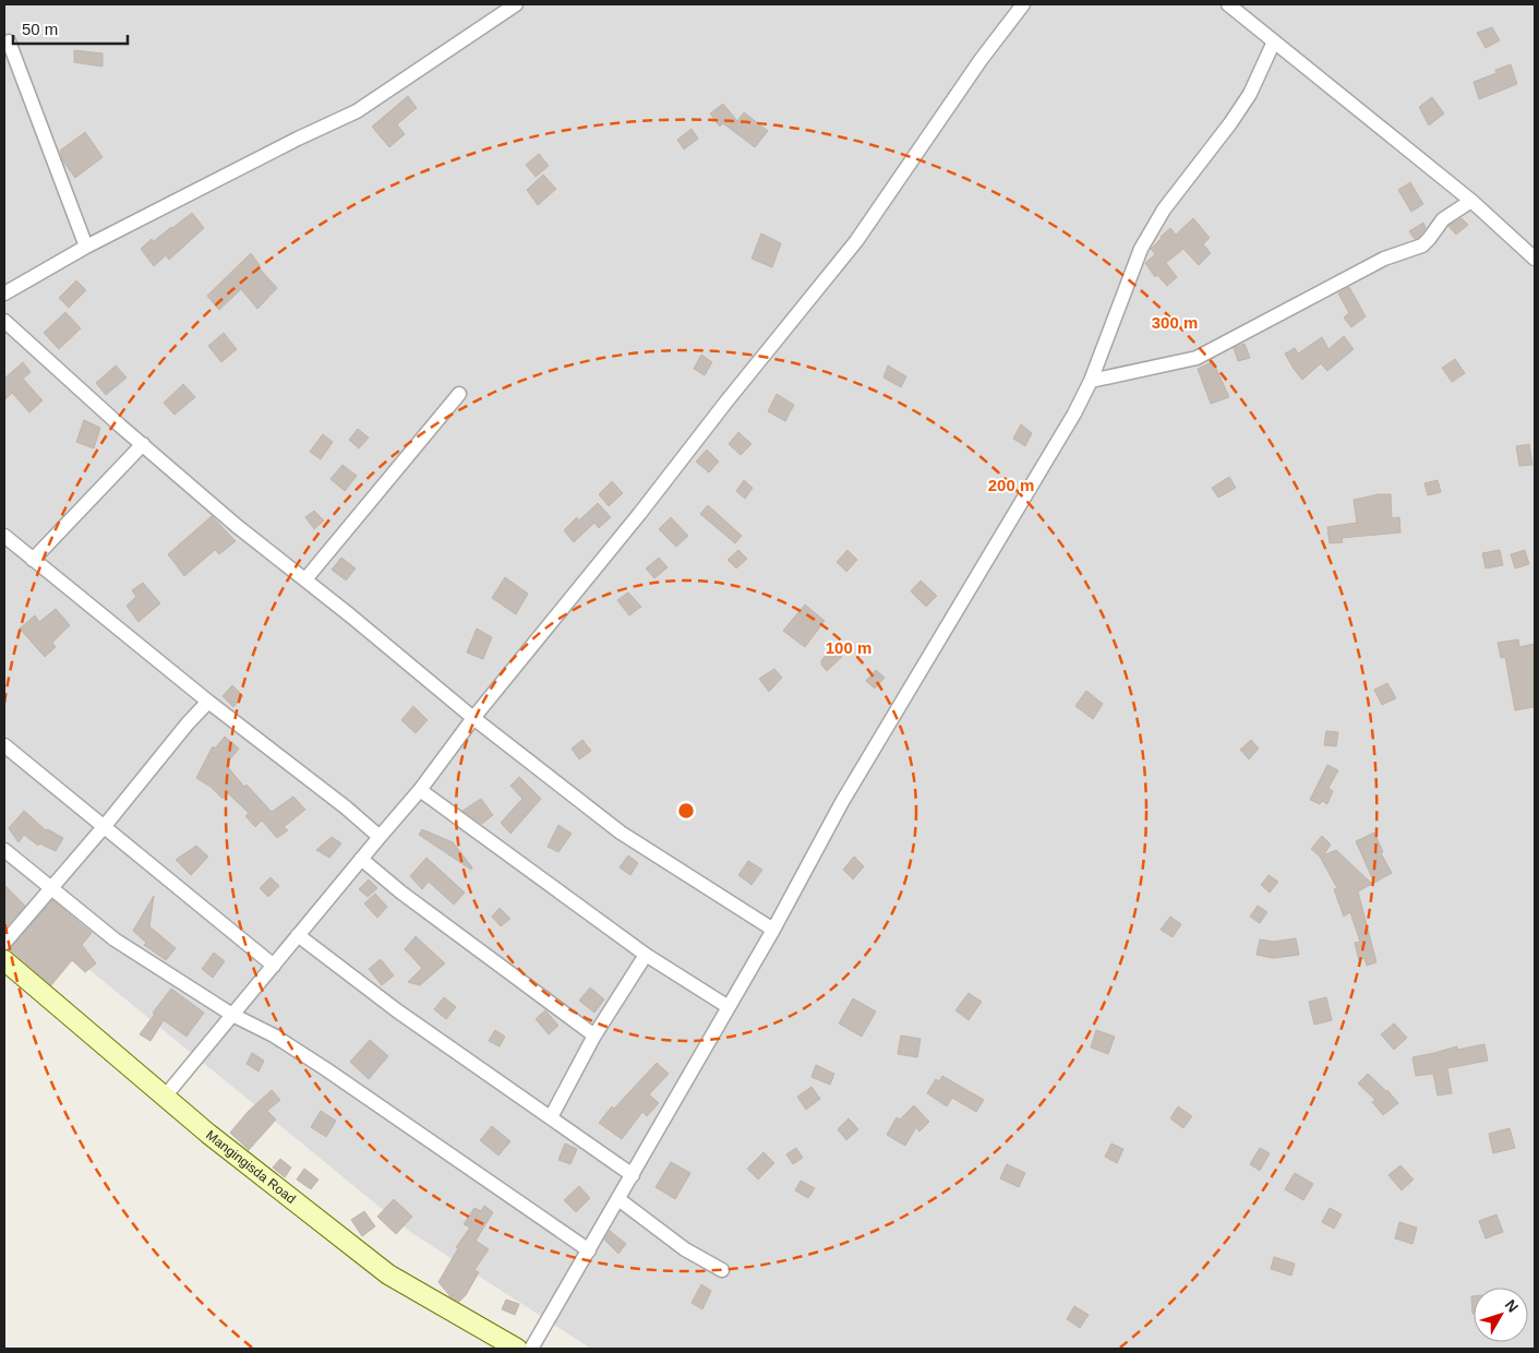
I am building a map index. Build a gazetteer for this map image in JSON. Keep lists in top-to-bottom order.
{
  "streets": {
    "street": ["Mangingisda Road"]
  },
  "scale_bar": "50 m",
  "north": "top right",
  "rings": ["300 m", "200 m", "100 m"]
}
